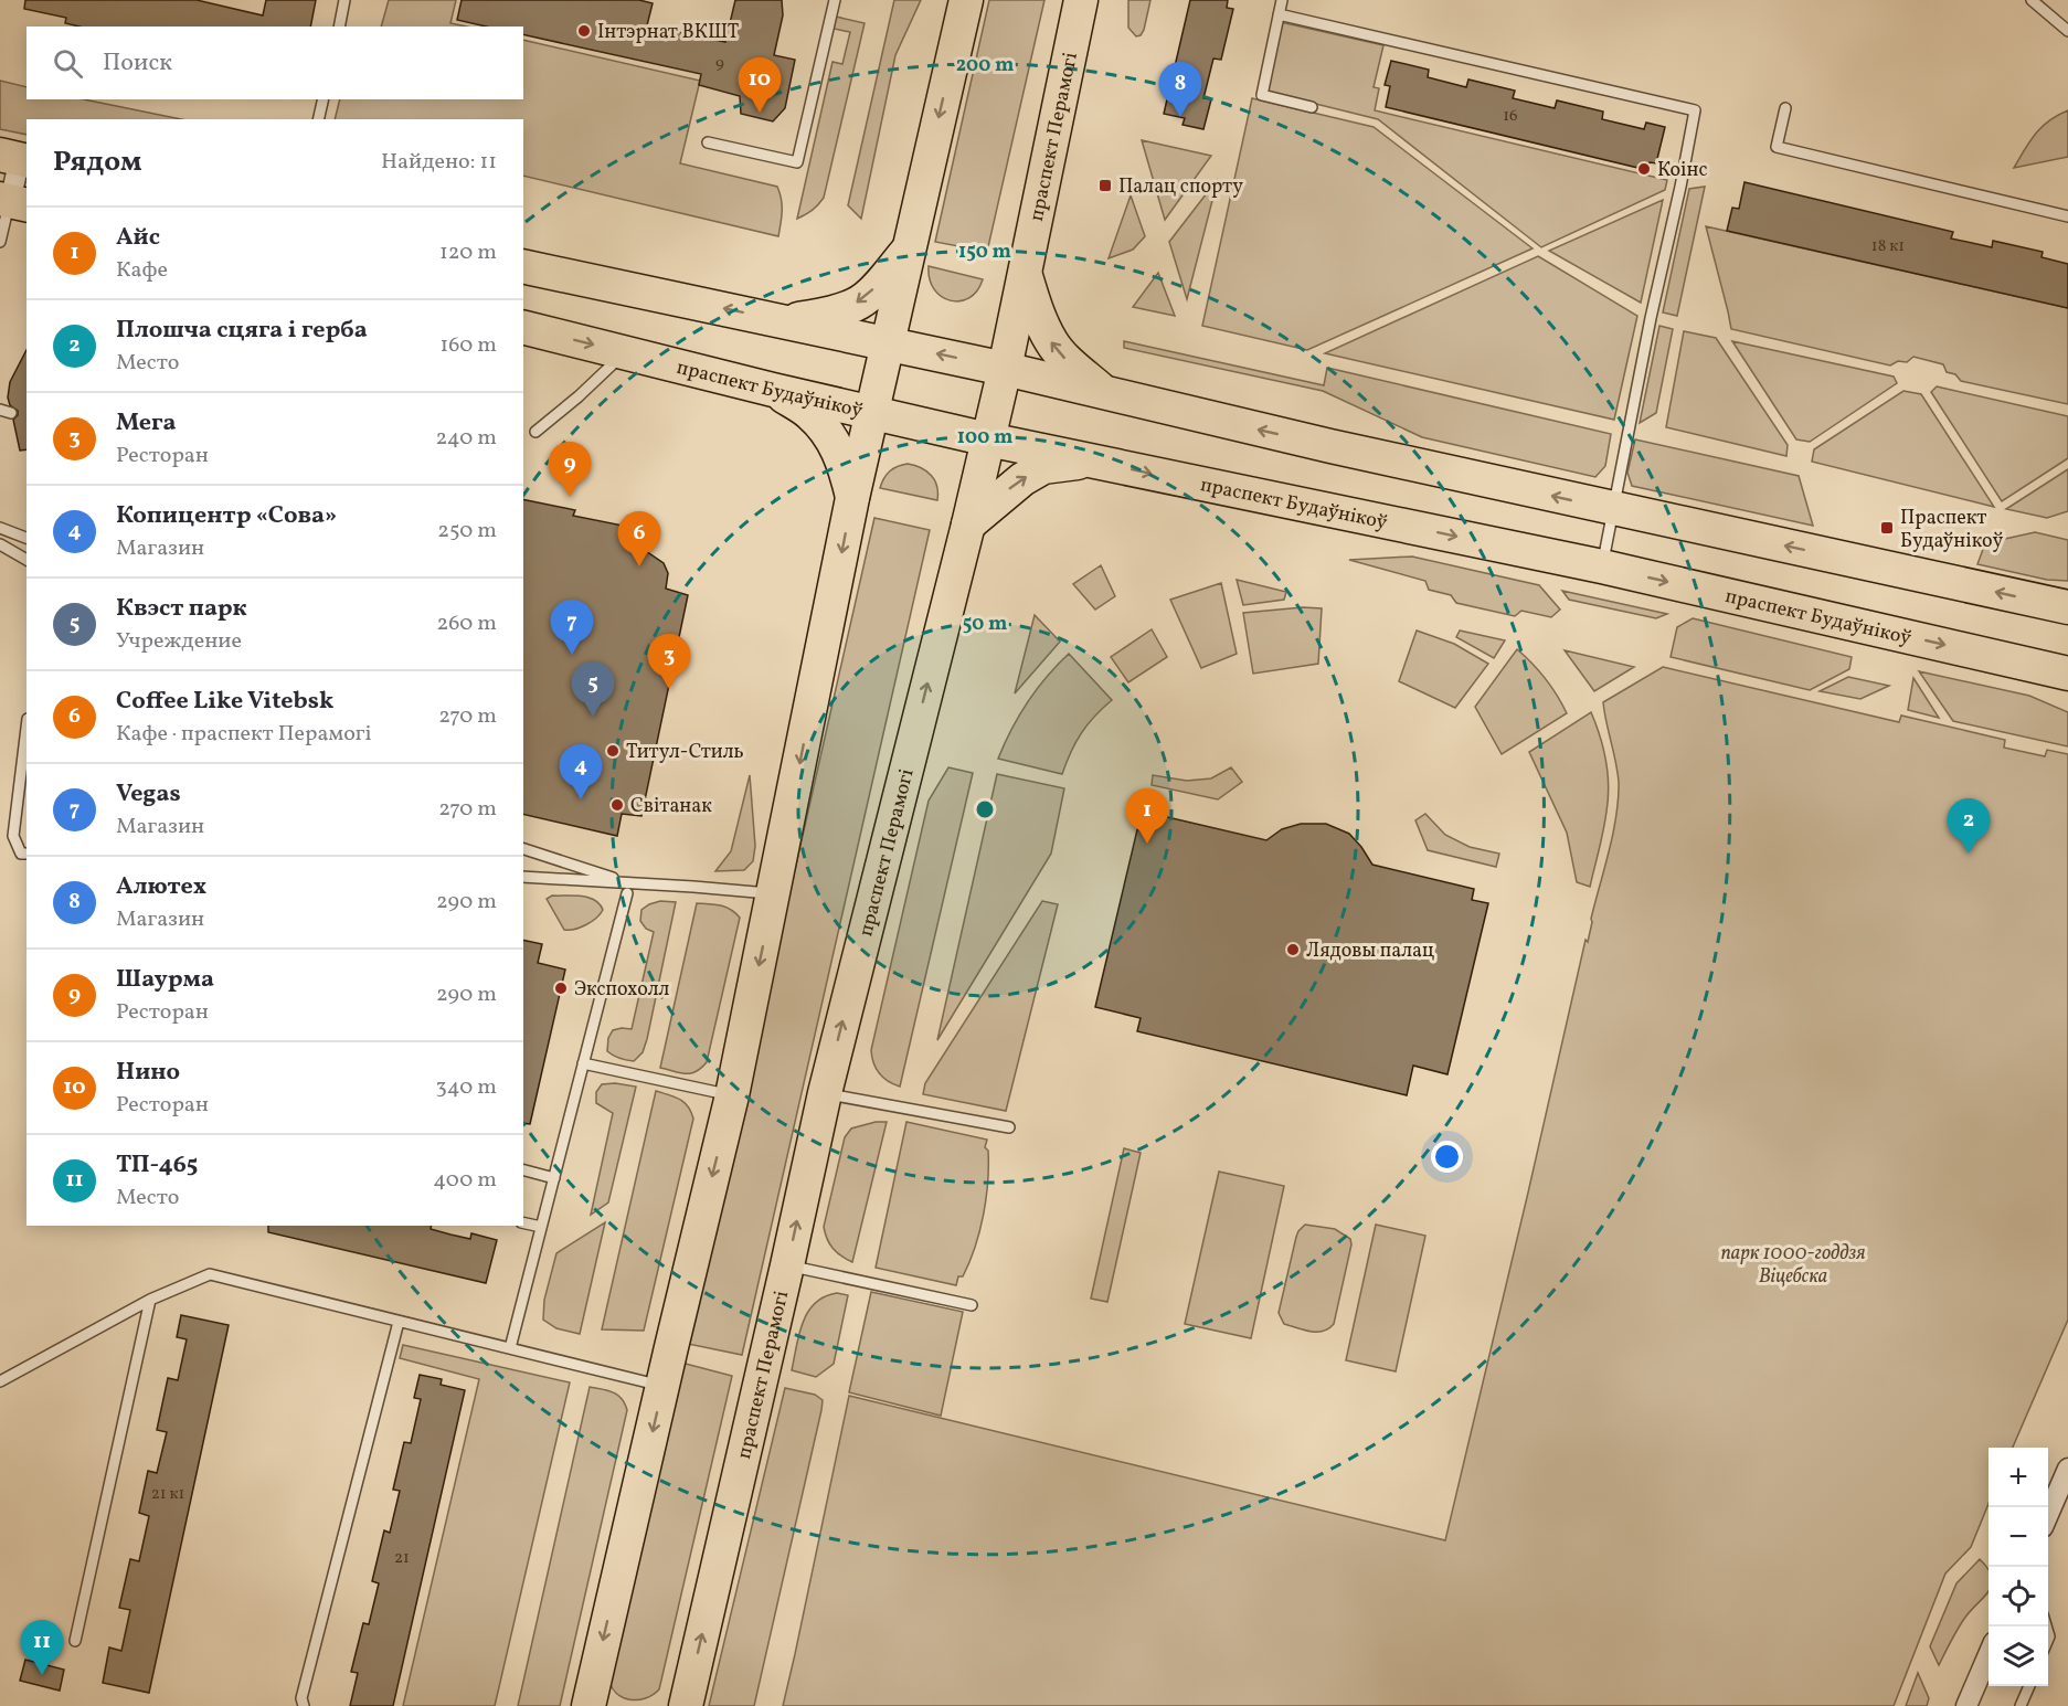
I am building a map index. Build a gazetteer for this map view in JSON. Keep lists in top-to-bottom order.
{
  "streets": {
    "main road": ["праспект Перамогі", "праспект Будаўнікоў"]
  },
  "crossings": [
    ["праспект Перамогі", "праспект Будаўнікоў"]
  ],
  "parks": ["парк 1000-годдзя Віцебска"],
  "places": {
    "other": [
      "Інтэрнат ВКШТ",
      "Коінс",
      "Титул-Стиль",
      "Світанак",
      "Лядовы палац",
      "Экспохолл"
    ],
    "transit": ["Палац спорту", "Праспект Будаўнікоў"]
  },
  "house_numbers": [
    "9",
    "16",
    "18 к1",
    "21 к1",
    "21"
  ],
  "page": {
    "search": "Поиск",
    "pins": [
      "10",
      "8",
      "9",
      "6",
      "7",
      "3",
      "5",
      "4",
      "1",
      "2",
      "11"
    ],
    "heading": ["Рядом", "Найдено: 11"],
    "list": [
      {
        "mark": "1",
        "name": "Айс",
        "note": "Кафе",
        "value": "120 m"
      },
      {
        "mark": "2",
        "name": "Плошча сцяга і герба",
        "note": "Место",
        "value": "160 m"
      },
      {
        "mark": "3",
        "name": "Мега",
        "note": "Ресторан",
        "value": "240 m"
      },
      {
        "mark": "4",
        "name": "Копицентр «Сова»",
        "note": "Магазин",
        "value": "250 m"
      },
      {
        "mark": "5",
        "name": "Квэст парк",
        "note": "Учреждение",
        "value": "260 m"
      },
      {
        "mark": "6",
        "name": "Coffee Like Vitebsk",
        "note": "Кафе · праспект Перамогі",
        "value": "270 m"
      },
      {
        "mark": "7",
        "name": "Vegas",
        "note": "Магазин",
        "value": "270 m"
      },
      {
        "mark": "8",
        "name": "Алютех",
        "note": "Магазин",
        "value": "290 m"
      },
      {
        "mark": "9",
        "name": "Шаурма",
        "note": "Ресторан",
        "value": "290 m"
      },
      {
        "mark": "10",
        "name": "Нино",
        "note": "Ресторан",
        "value": "340 m"
      },
      {
        "mark": "11",
        "name": "ТП-465",
        "note": "Место",
        "value": "400 m"
      }
    ],
    "map_buttons": ["+", "−"]
  },
  "rings": [
    "200 m",
    "150 m",
    "100 m",
    "50 m"
  ]
}
